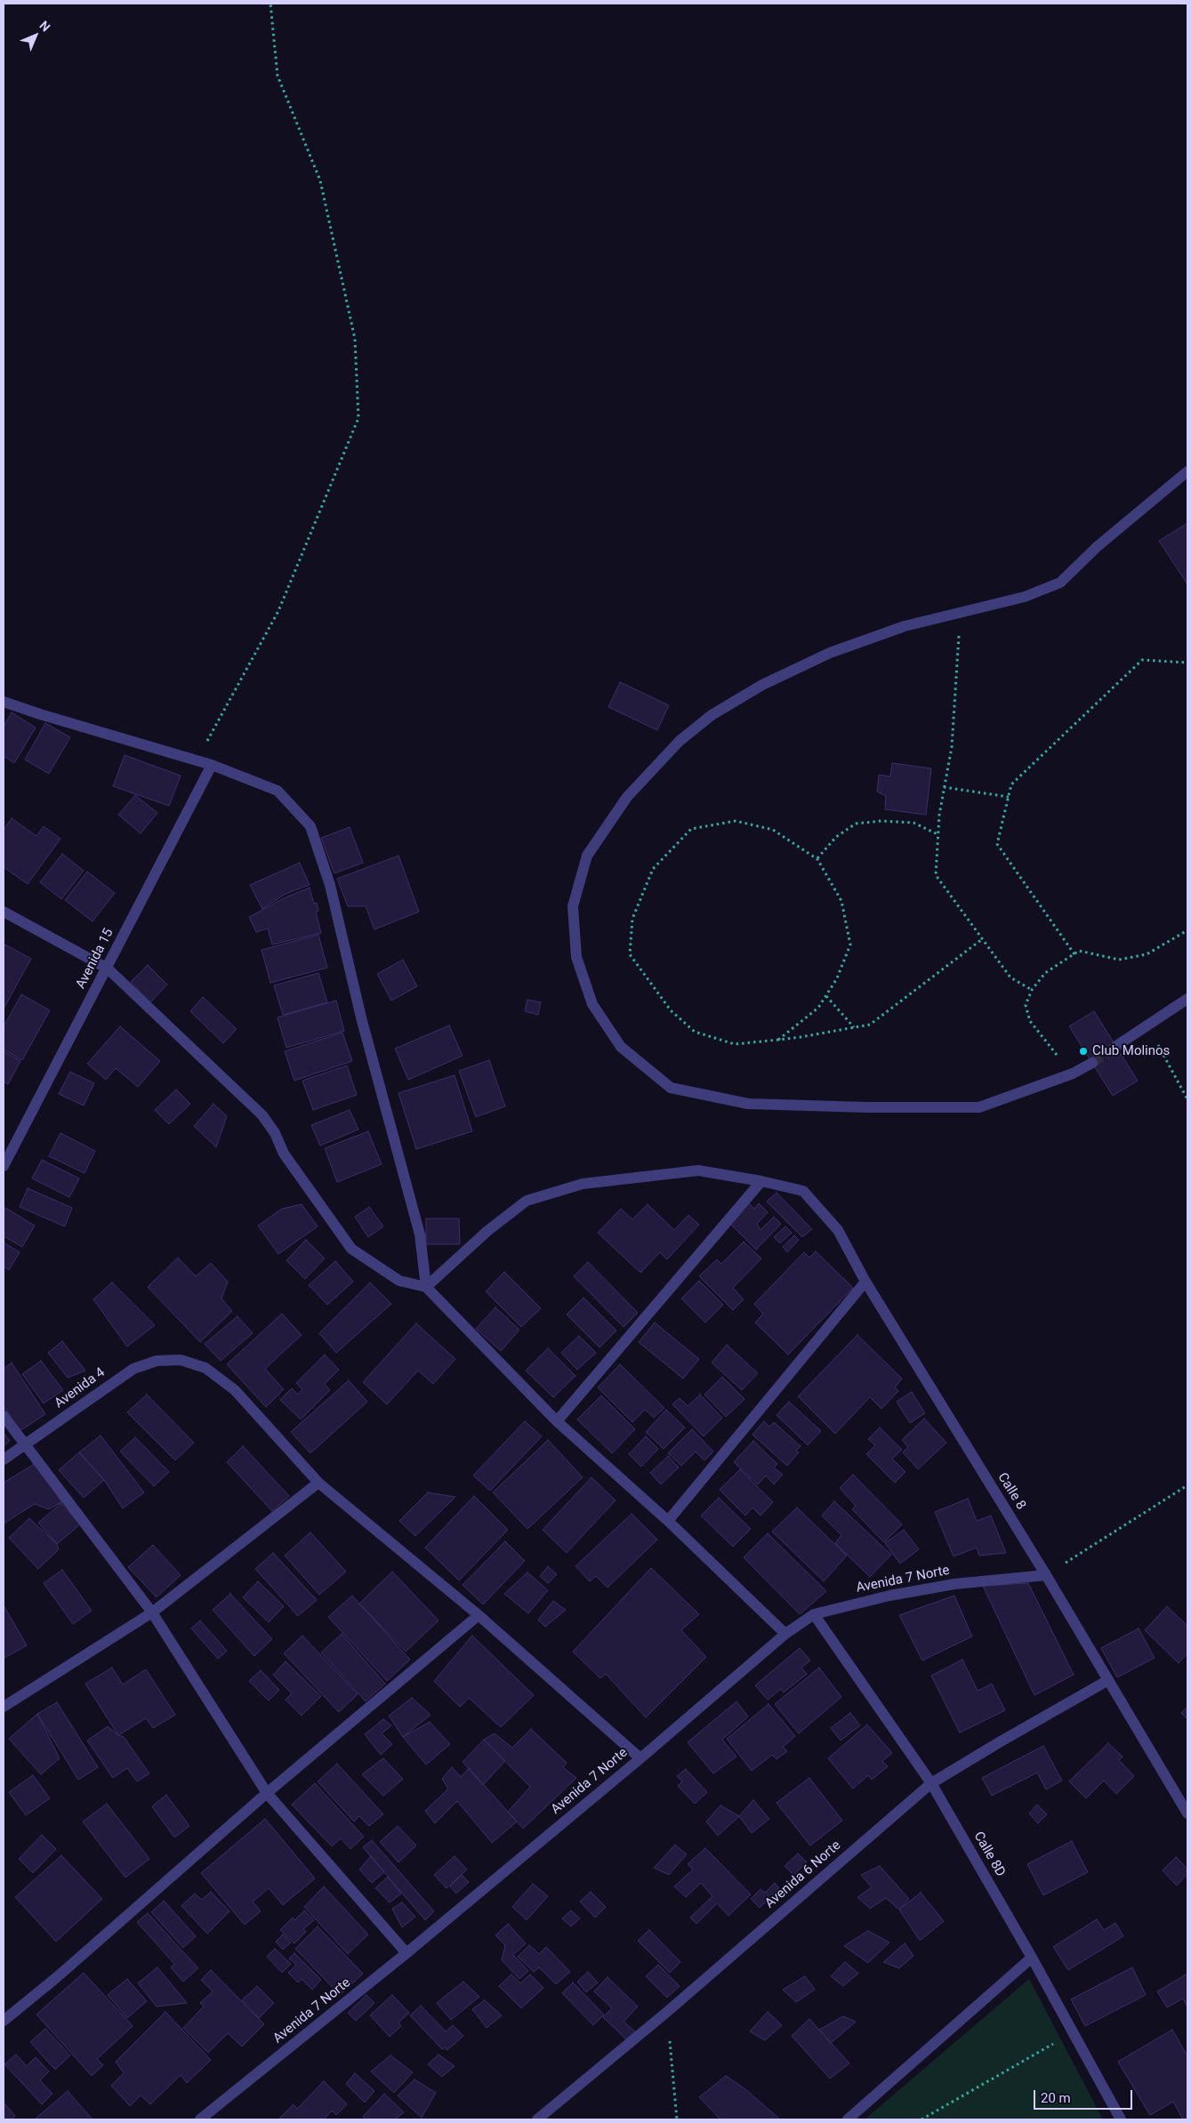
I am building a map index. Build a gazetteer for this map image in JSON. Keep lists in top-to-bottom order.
{
  "streets": {
    "street": [
      "Avenida 15",
      "Avenida 4",
      "Calle 8",
      "Avenida 7 Norte",
      "Calle 8D",
      "Avenida 6 Norte"
    ]
  },
  "crossings": [
    ["Avenida 4", "Avenida 7 Norte"],
    ["Calle 8", "Avenida 7 Norte"],
    ["Calle 8", "Avenida 6 Norte"],
    ["Avenida 7 Norte", "Calle 8D"],
    ["Calle 8D", "Avenida 6 Norte"]
  ],
  "places": ["Club Molinos"],
  "scale_bar": "20 m",
  "north": "top right"
}
